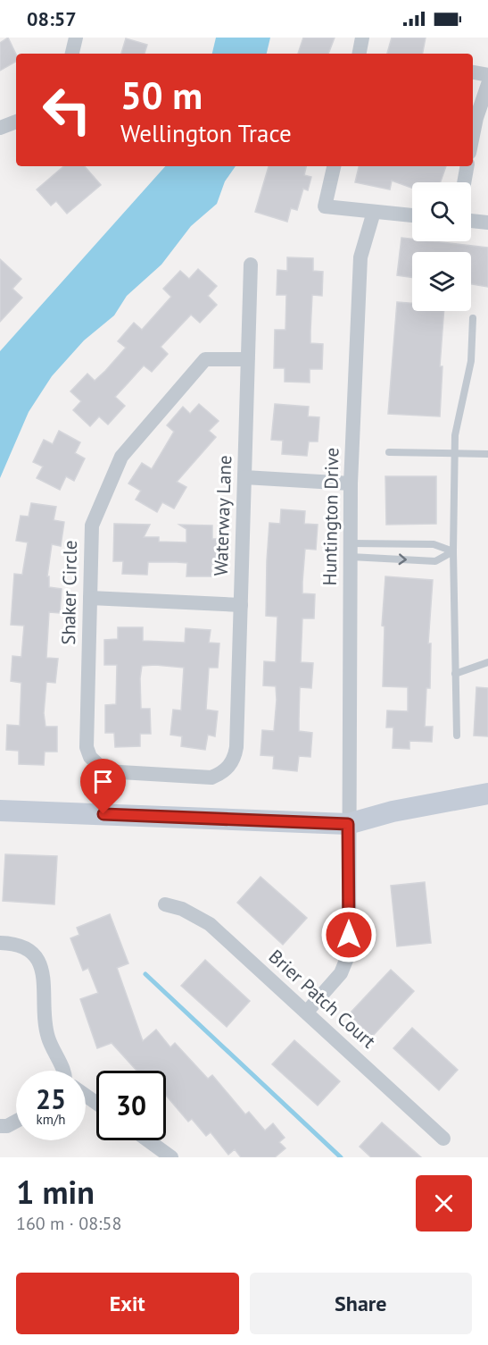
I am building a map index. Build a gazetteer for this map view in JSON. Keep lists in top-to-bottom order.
{
  "streets": {
    "street": [
      "Waterway Lane",
      "Huntington Drive",
      "Shaker Circle",
      "Brier Patch Court"
    ]
  },
  "crossings": [
    ["Waterway Lane", "Shaker Circle"],
    ["Huntington Drive", "Brier Patch Court"]
  ],
  "page": {
    "status": "08:57",
    "turn": ["50 m", "Wellington Trace"],
    "speed": "25 km/h",
    "limit": "30",
    "heading": ["1 min", "160 m · 08:58"],
    "buttons": ["Exit", "Share"]
  }
}
